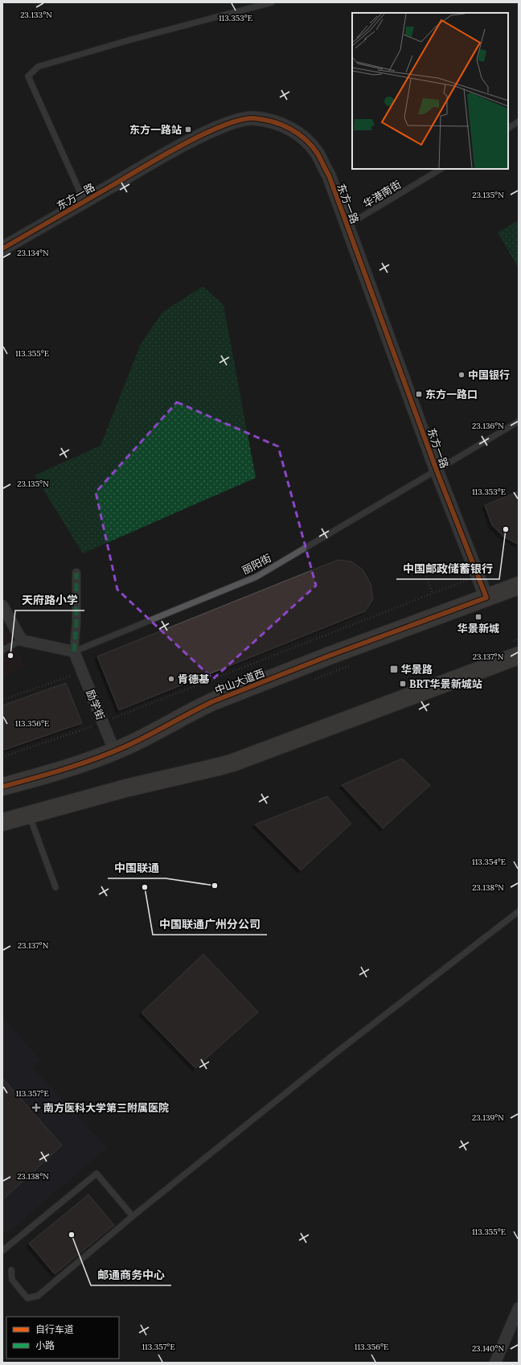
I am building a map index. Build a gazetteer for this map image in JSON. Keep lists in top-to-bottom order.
{
  "streets": {
    "highway": ["中山大道西"],
    "street": ["东方一路", "励学街"],
    "lane": ["华港南街", "丽阳街"]
  },
  "crossings": [
    ["华港南街", "东方一路"],
    ["东方一路", "丽阳街"],
    ["东方一路", "中山大道西"],
    ["丽阳街", "励学街"],
    ["中山大道西", "励学街"]
  ],
  "places": {
    "transit": [
      "东方一路站",
      "东方一路口",
      "华景新城",
      "华景路",
      "BRT华景新城站"
    ],
    "other": [
      "中国银行",
      "中国邮政储蓄银行",
      "天府路小学",
      "肯德基",
      "中国联通",
      "中国联通广州分公司",
      "邮通商务中心"
    ],
    "health": ["南方医科大学第三附属医院"]
  },
  "legend": ["自行车道", "小路"],
  "coordinates": [
    "23.133°N",
    "113.353°E",
    "23.135°N",
    "23.134°N",
    "113.355°E",
    "23.136°N",
    "23.137°N",
    "113.356°E",
    "113.354°E",
    "23.138°N",
    "113.357°E",
    "23.139°N",
    "23.140°N"
  ]
}
